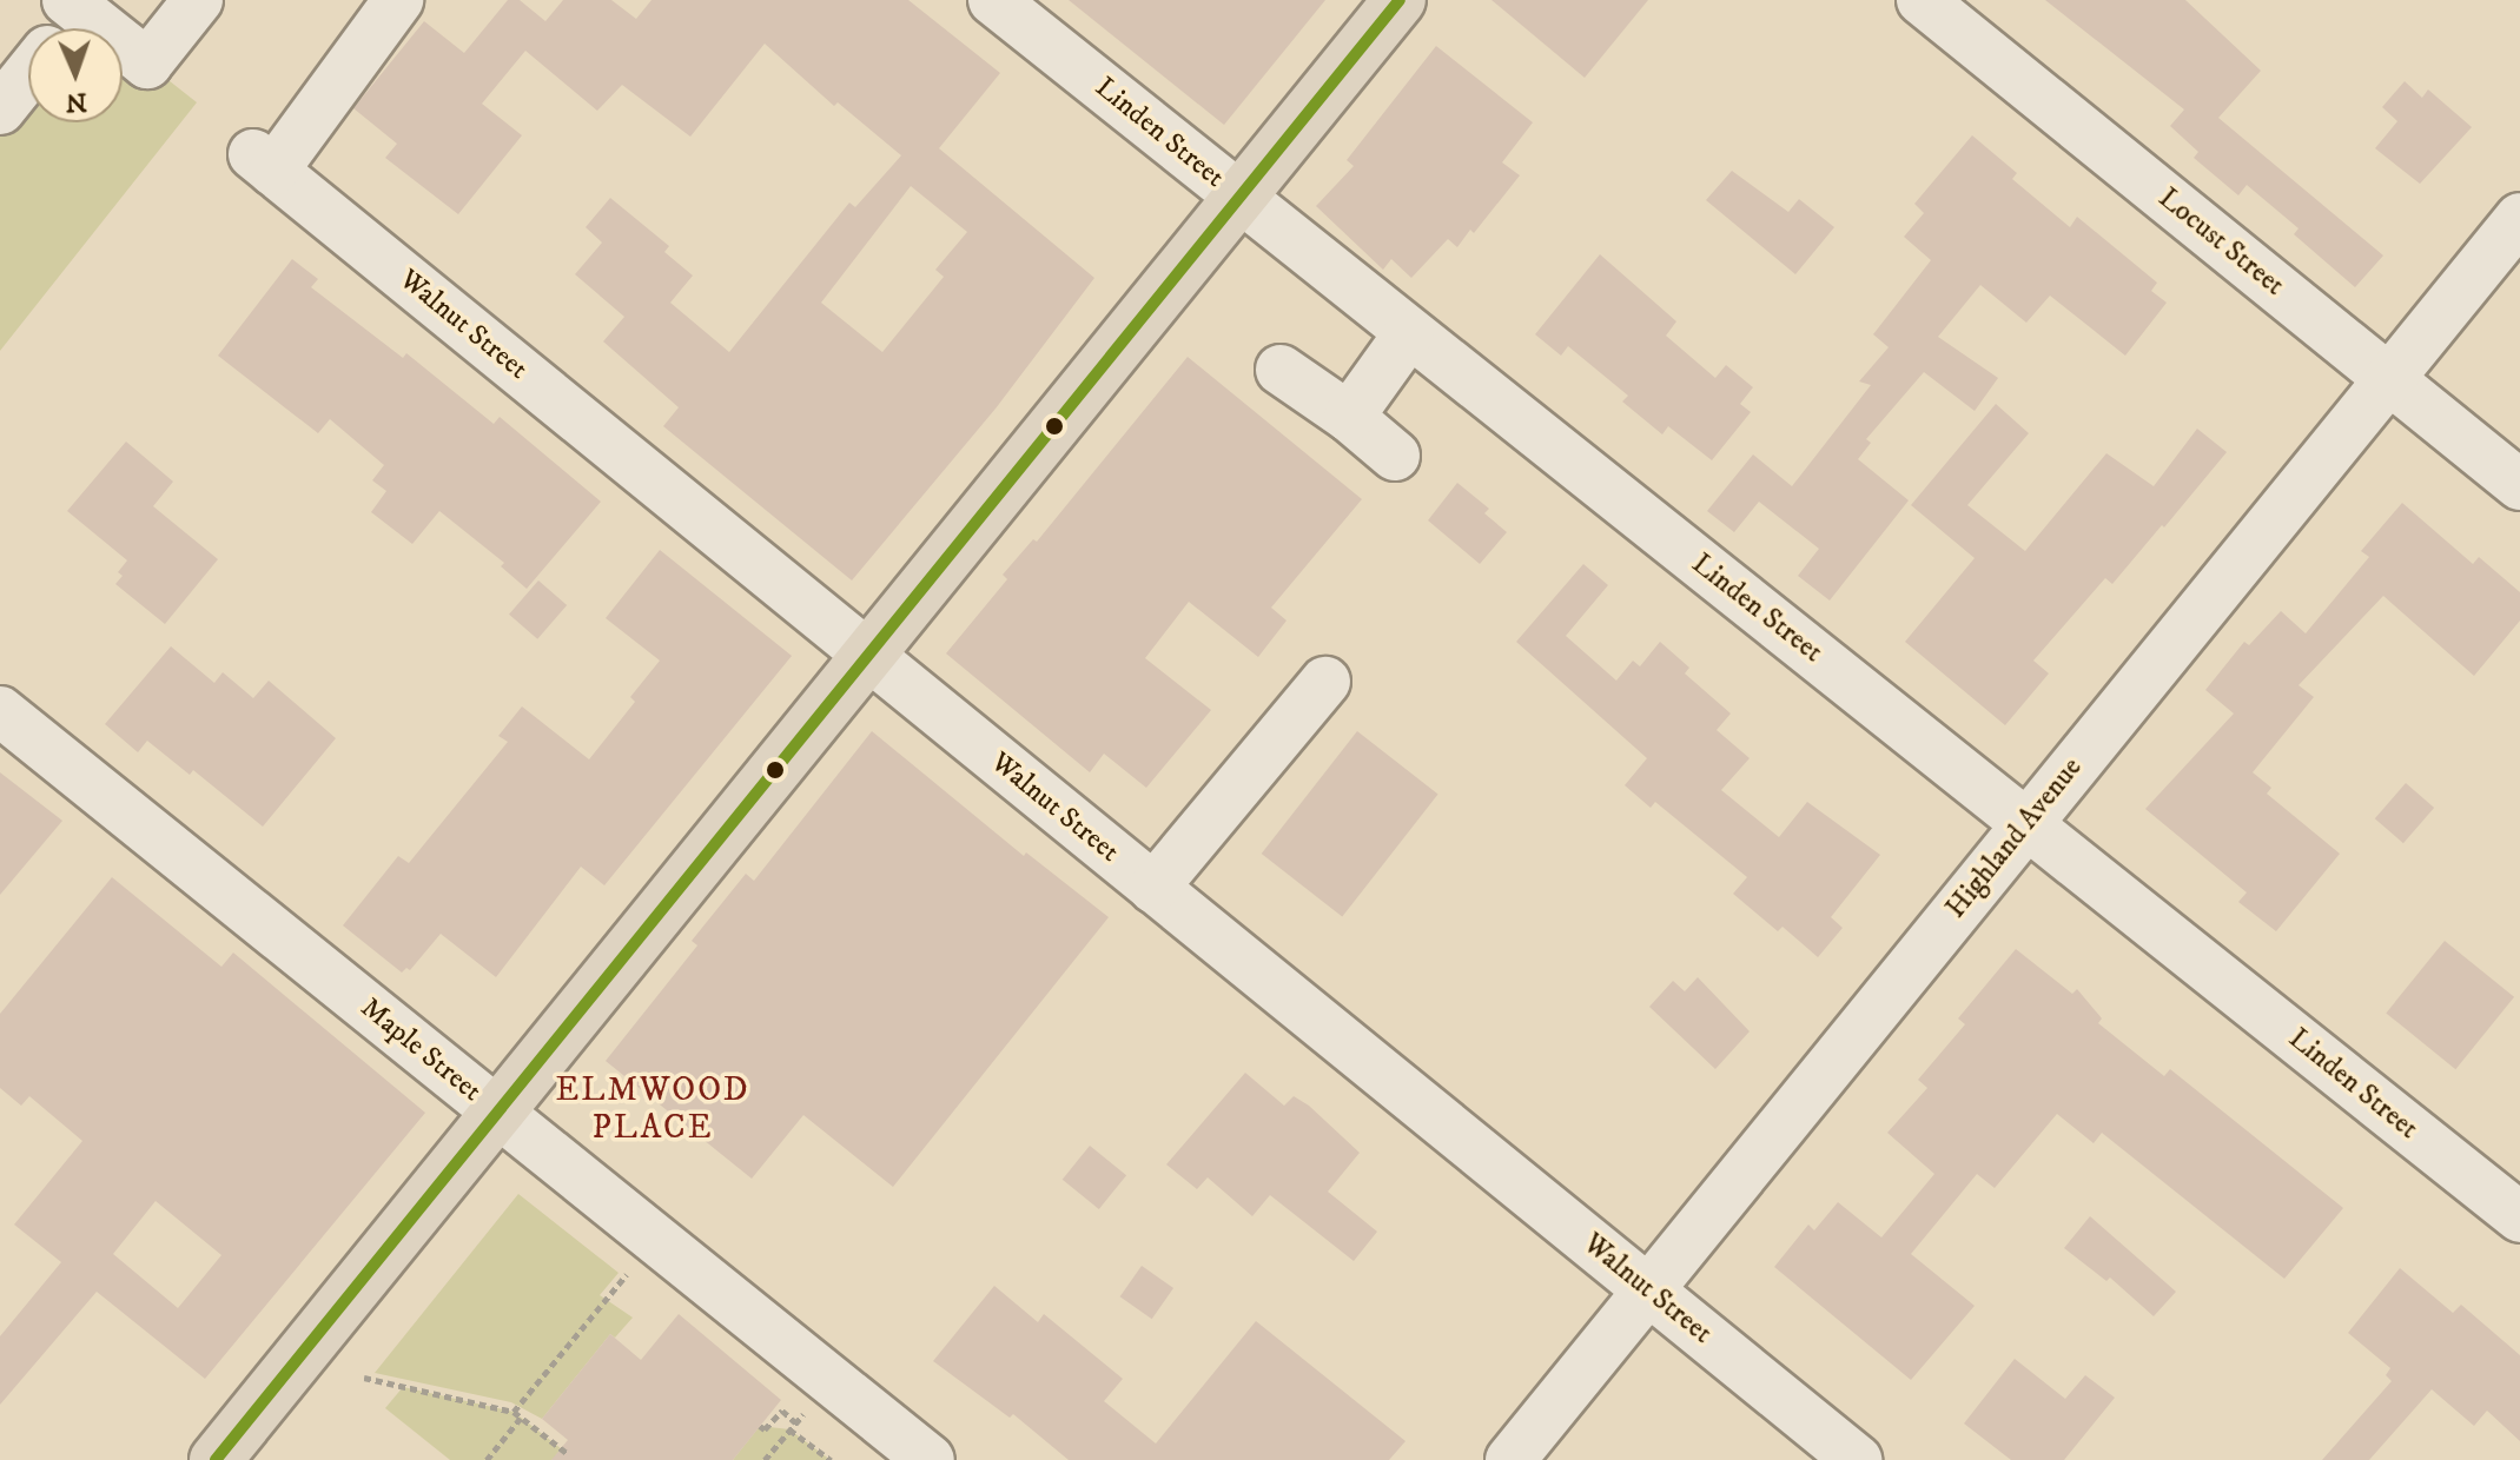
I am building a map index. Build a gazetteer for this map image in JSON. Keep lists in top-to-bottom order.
{
  "streets": {
    "street": [
      "Linden Street",
      "Locust Street",
      "Walnut Street",
      "Highland Avenue",
      "Maple Street"
    ]
  },
  "crossings": [
    ["Linden Street", "Highland Avenue"],
    ["Locust Street", "Highland Avenue"],
    ["Walnut Street", "Highland Avenue"]
  ],
  "districts": ["ELMWOOD PLACE"],
  "north": "bottom"
}
